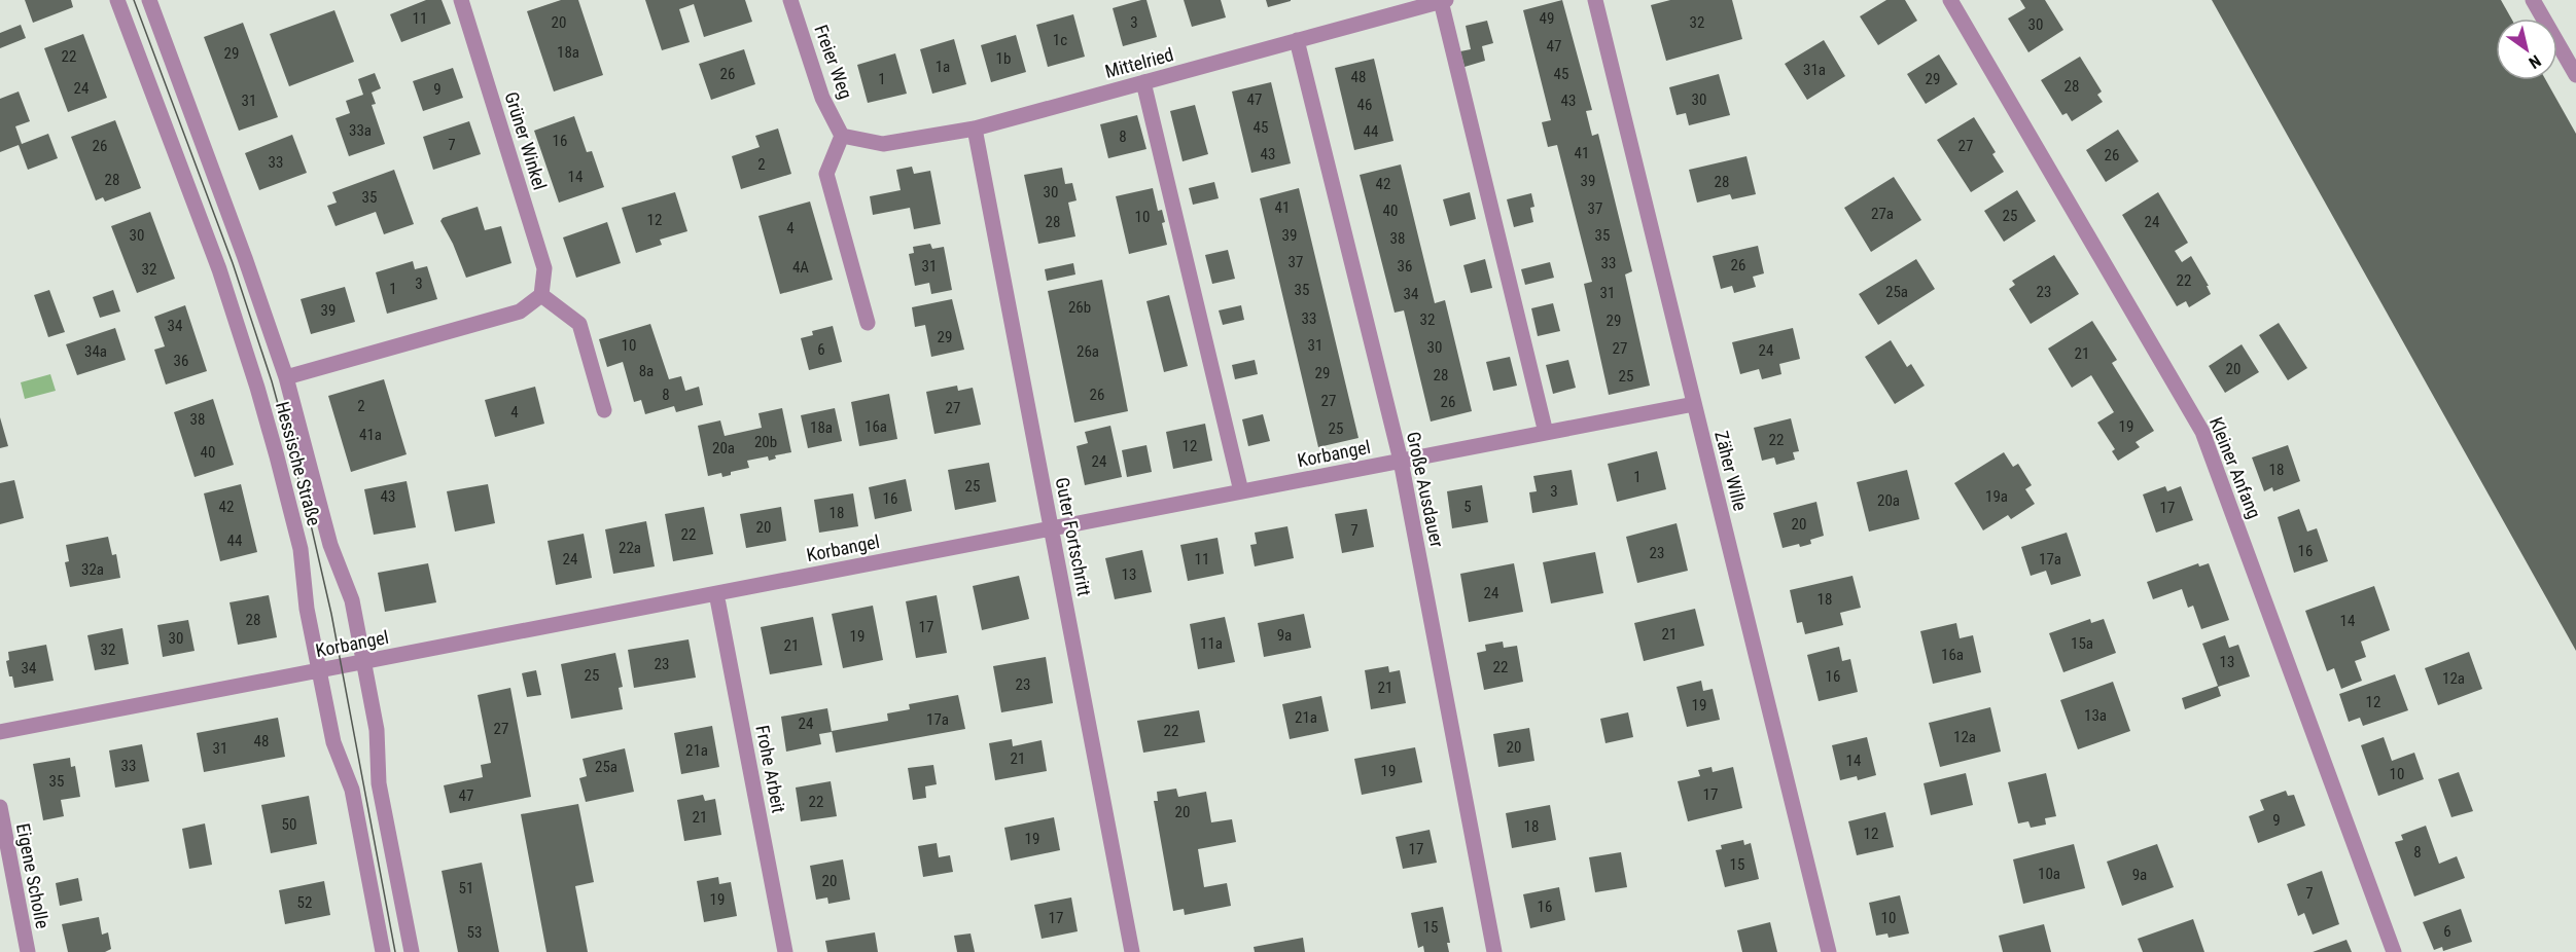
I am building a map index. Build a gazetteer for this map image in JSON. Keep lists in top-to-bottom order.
{
  "streets": {
    "street": [
      "Freier Weg",
      "Mittelried",
      "Grüner Winkel",
      "Korbangel",
      "Hessische Straße",
      "Kleiner Anfang",
      "Zäher Wille",
      "Große Ausdauer",
      "Guter Fortschritt",
      "Frohe Arbeit",
      "Eigene Scholle"
    ]
  },
  "crossings": [
    ["Freier Weg", "Mittelried"],
    ["Mittelried", "Große Ausdauer"],
    ["Mittelried", "Guter Fortschritt"],
    ["Korbangel", "Hessische Straße"],
    ["Korbangel", "Zäher Wille"],
    ["Korbangel", "Große Ausdauer"],
    ["Korbangel", "Guter Fortschritt"],
    ["Korbangel", "Frohe Arbeit"]
  ],
  "house_numbers": [
    "11",
    "49",
    "20",
    "3",
    "32",
    "30",
    "1c",
    "47",
    "18a",
    "29",
    "22",
    "1b",
    "1a",
    "31a",
    "26",
    "45",
    "48",
    "1",
    "29",
    "28",
    "24",
    "9",
    "47",
    "30",
    "31",
    "43",
    "46",
    "45",
    "33a",
    "44",
    "8",
    "16",
    "7",
    "26",
    "27",
    "41",
    "43",
    "26",
    "33",
    "2",
    "14",
    "28",
    "39",
    "28",
    "42",
    "30",
    "35",
    "41",
    "37",
    "40",
    "27a",
    "25",
    "10",
    "12",
    "28",
    "24",
    "4",
    "30",
    "39",
    "35",
    "38",
    "37",
    "33",
    "26",
    "31",
    "36",
    "4A",
    "32",
    "22",
    "3",
    "1",
    "35",
    "25a",
    "23",
    "31",
    "34",
    "26b",
    "39",
    "33",
    "32",
    "29",
    "34",
    "29",
    "10",
    "31",
    "30",
    "27",
    "6",
    "24",
    "34a",
    "26a",
    "21",
    "36",
    "20",
    "8a",
    "29",
    "28",
    "25",
    "8",
    "26",
    "27",
    "26",
    "2",
    "27",
    "4",
    "38",
    "16a",
    "19",
    "18a",
    "25",
    "41a",
    "22",
    "20b",
    "12",
    "20a",
    "40",
    "24",
    "18",
    "1",
    "25",
    "3",
    "43",
    "19a",
    "16",
    "20a",
    "42",
    "5",
    "17",
    "18",
    "20",
    "20",
    "7",
    "22",
    "44",
    "22a",
    "16",
    "23",
    "24",
    "11",
    "17a",
    "32a",
    "13",
    "24",
    "18",
    "28",
    "14",
    "17",
    "21",
    "9a",
    "19",
    "30",
    "11a",
    "15a",
    "21",
    "32",
    "16a",
    "13",
    "23",
    "22",
    "34",
    "25",
    "16",
    "12a",
    "23",
    "21",
    "12",
    "19",
    "13a",
    "21a",
    "17a",
    "24",
    "27",
    "22",
    "12a",
    "48",
    "20",
    "31",
    "21a",
    "21",
    "14",
    "33",
    "25a",
    "19",
    "10",
    "35",
    "17",
    "47",
    "22",
    "20",
    "21",
    "9",
    "50",
    "18",
    "12",
    "19",
    "17",
    "8",
    "15",
    "10a",
    "9a",
    "20",
    "51",
    "7",
    "19",
    "52",
    "16",
    "17",
    "10",
    "15",
    "6",
    "53"
  ],
  "north": "bottom right"
}
